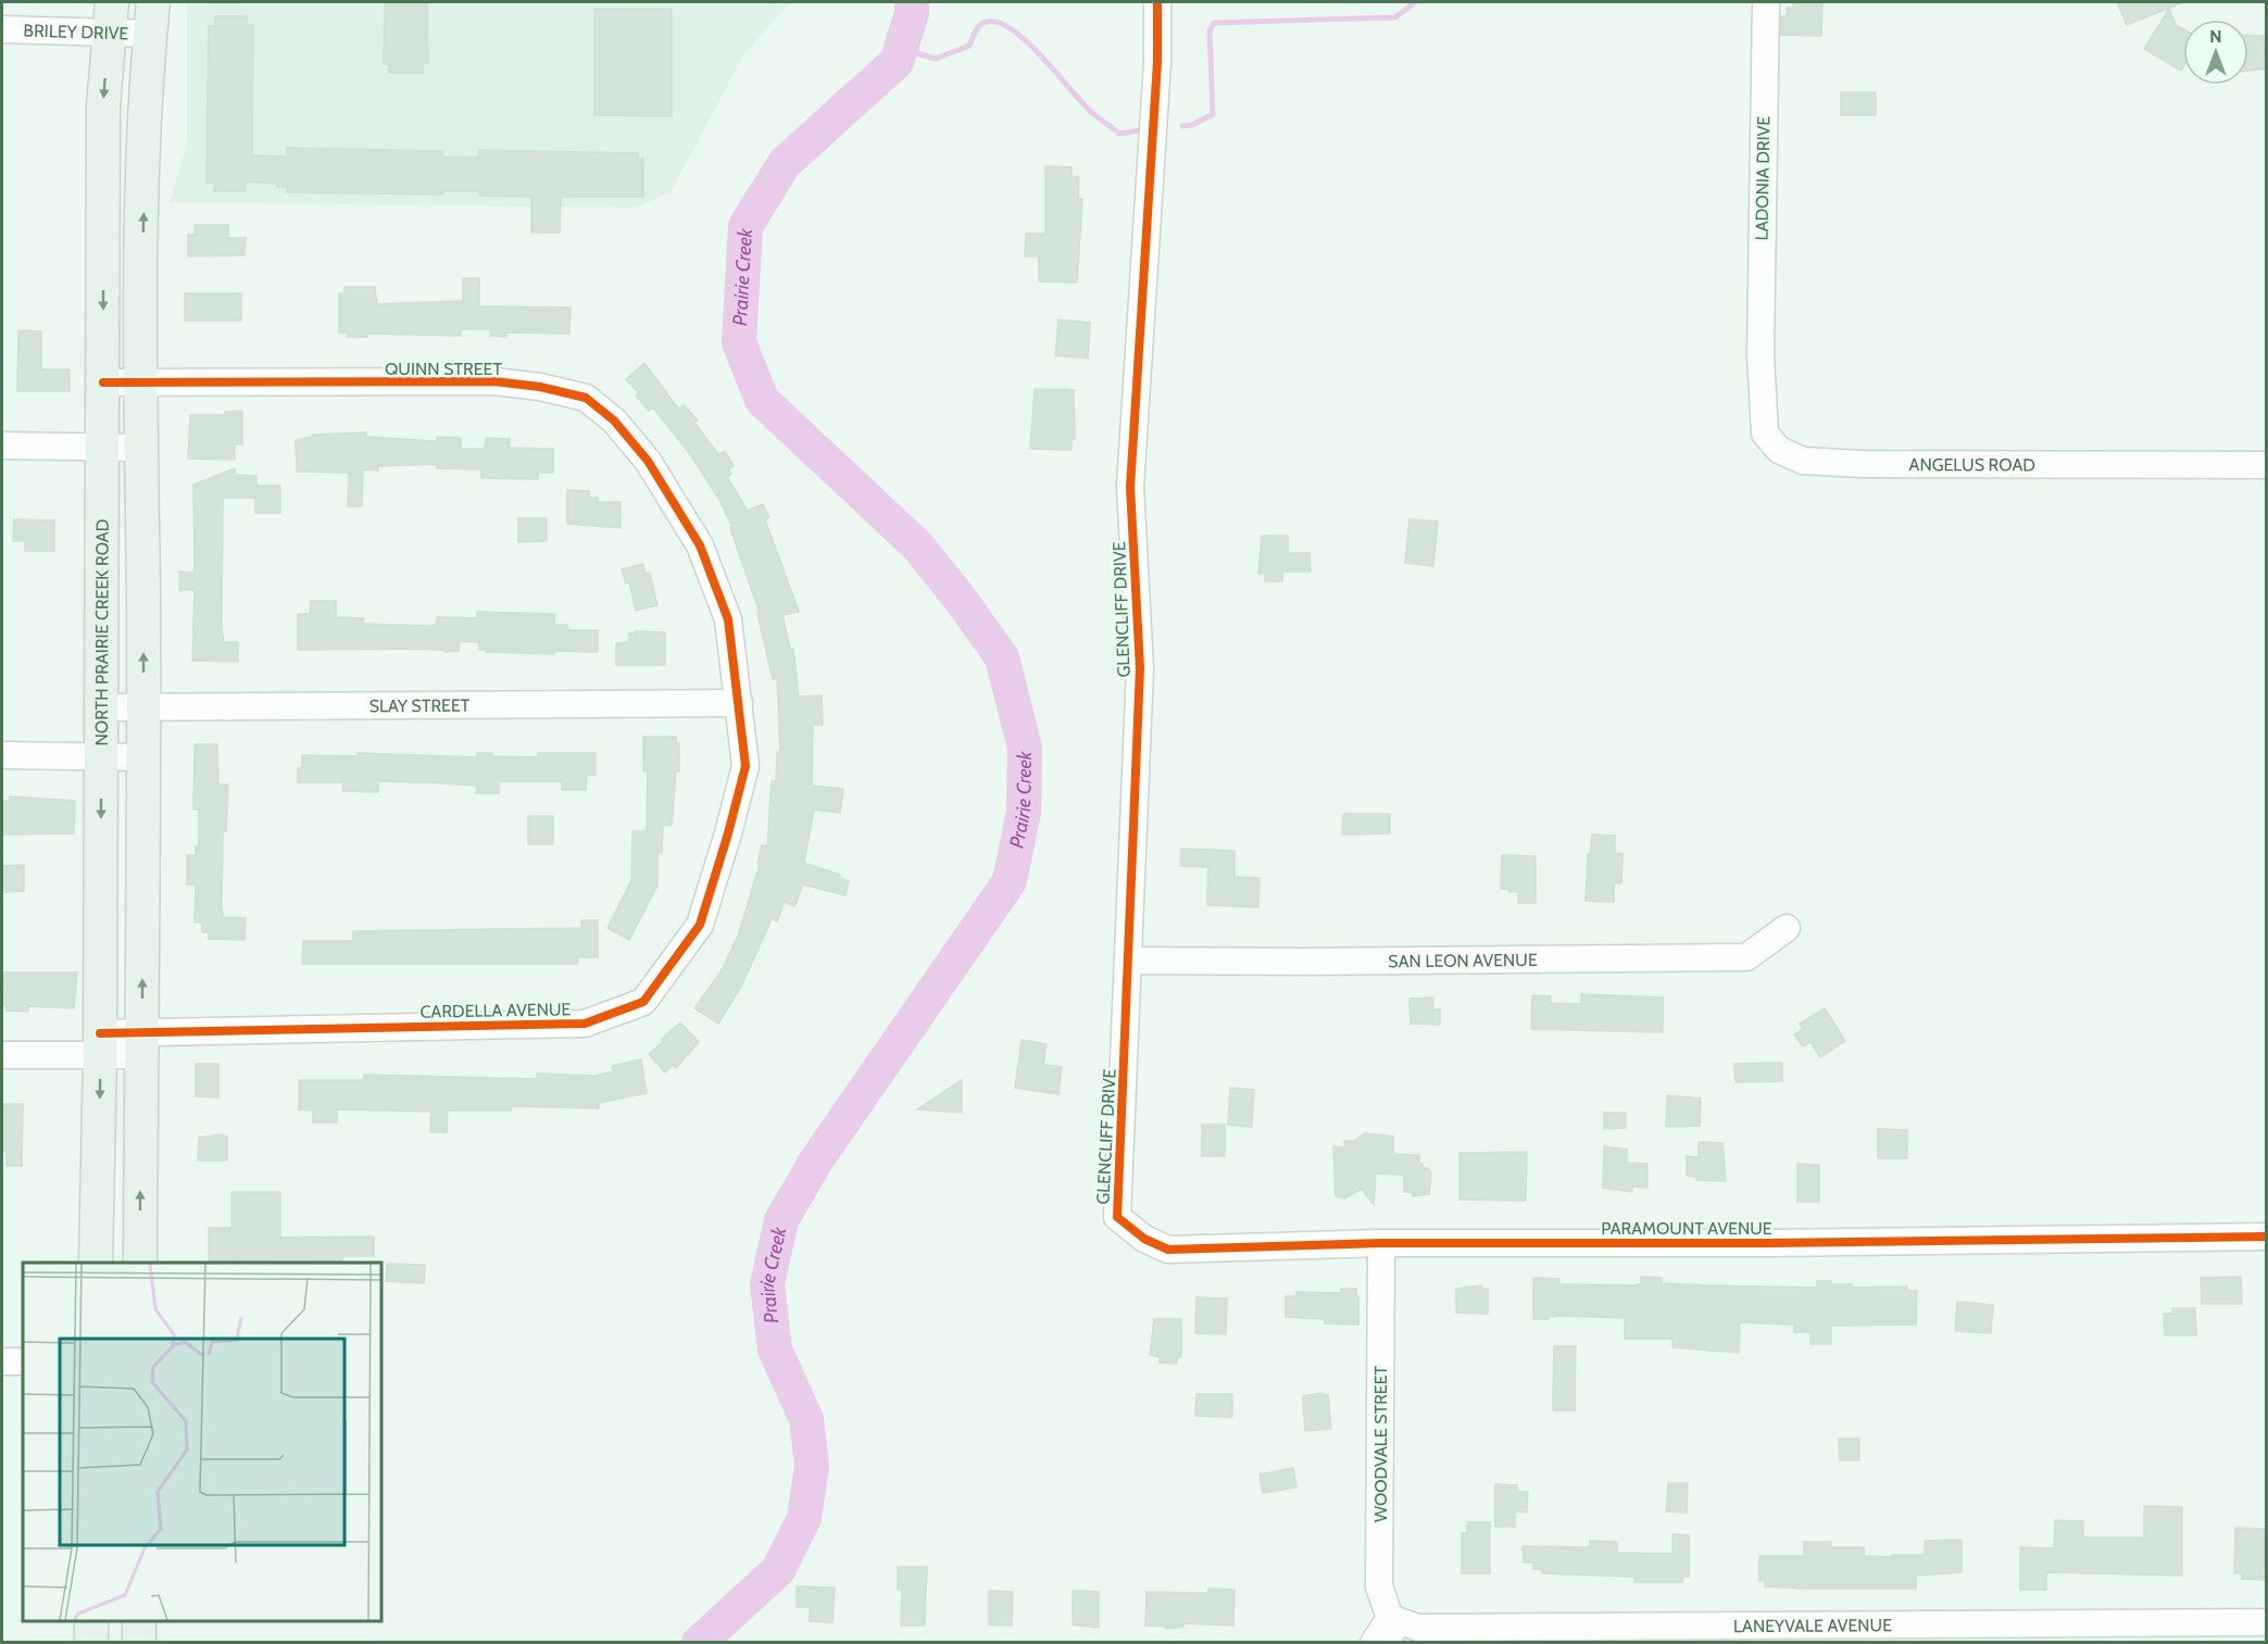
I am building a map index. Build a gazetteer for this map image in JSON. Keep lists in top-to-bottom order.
{
  "streets": {
    "main road": ["NORTH PRAIRIE CREEK ROAD"],
    "street": [
      "BRILEY DRIVE",
      "LADONIA DRIVE",
      "QUINN STREET",
      "ANGELUS ROAD",
      "GLENCLIFF DRIVE",
      "SLAY STREET",
      "SAN LEON AVENUE",
      "CARDELLA AVENUE",
      "PARAMOUNT AVENUE",
      "WOODVALE STREET",
      "LANEYVALE AVENUE"
    ]
  },
  "crossings": [
    ["BRILEY DRIVE", "NORTH PRAIRIE CREEK ROAD"],
    ["LADONIA DRIVE", "ANGELUS ROAD"],
    ["QUINN STREET", "NORTH PRAIRIE CREEK ROAD"],
    ["QUINN STREET", "SLAY STREET"],
    ["QUINN STREET", "CARDELLA AVENUE"],
    ["GLENCLIFF DRIVE", "SAN LEON AVENUE"],
    ["GLENCLIFF DRIVE", "PARAMOUNT AVENUE"],
    ["NORTH PRAIRIE CREEK ROAD", "SLAY STREET"],
    ["NORTH PRAIRIE CREEK ROAD", "CARDELLA AVENUE"],
    ["SLAY STREET", "CARDELLA AVENUE"],
    ["PARAMOUNT AVENUE", "WOODVALE STREET"],
    ["WOODVALE STREET", "LANEYVALE AVENUE"]
  ],
  "water": ["Prairie Creek"],
  "north": "top"
}
